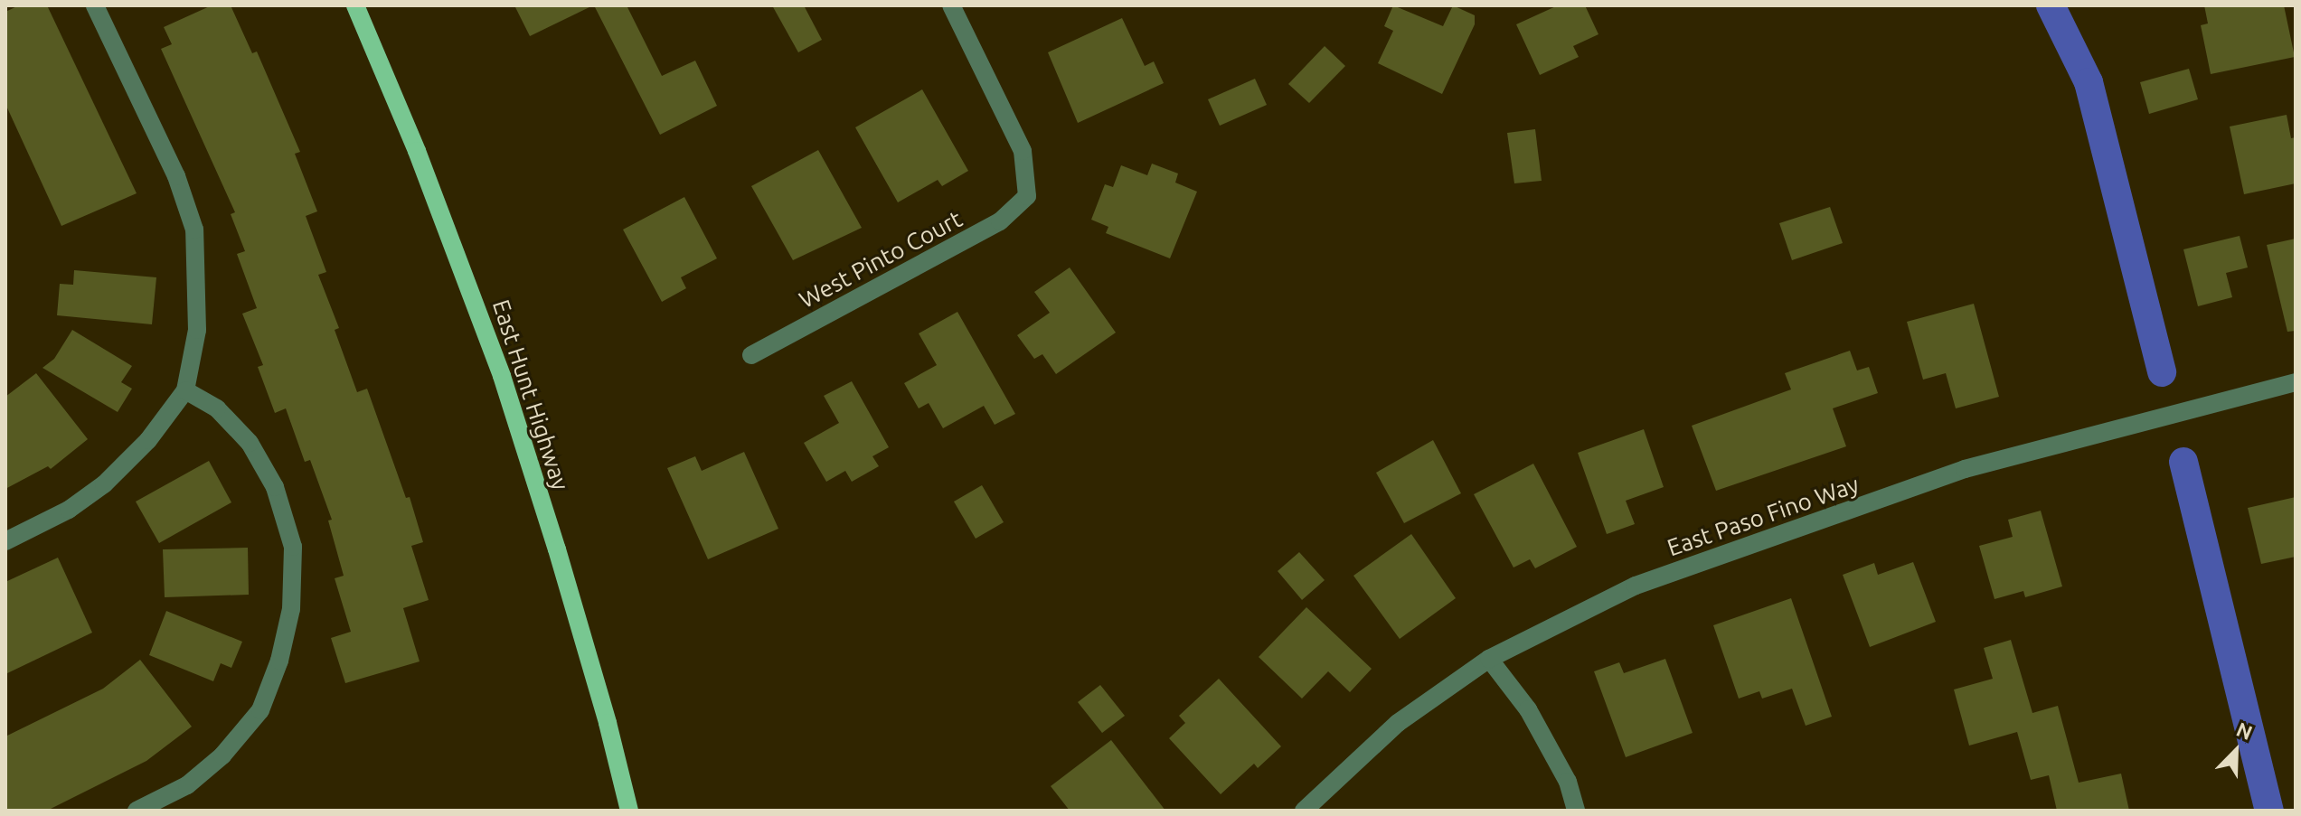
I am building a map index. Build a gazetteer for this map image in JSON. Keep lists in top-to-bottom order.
{
  "streets": {
    "main road": ["East Hunt Highway"],
    "street": ["West Pinto Court", "East Paso Fino Way"]
  },
  "north": "top right"
}
